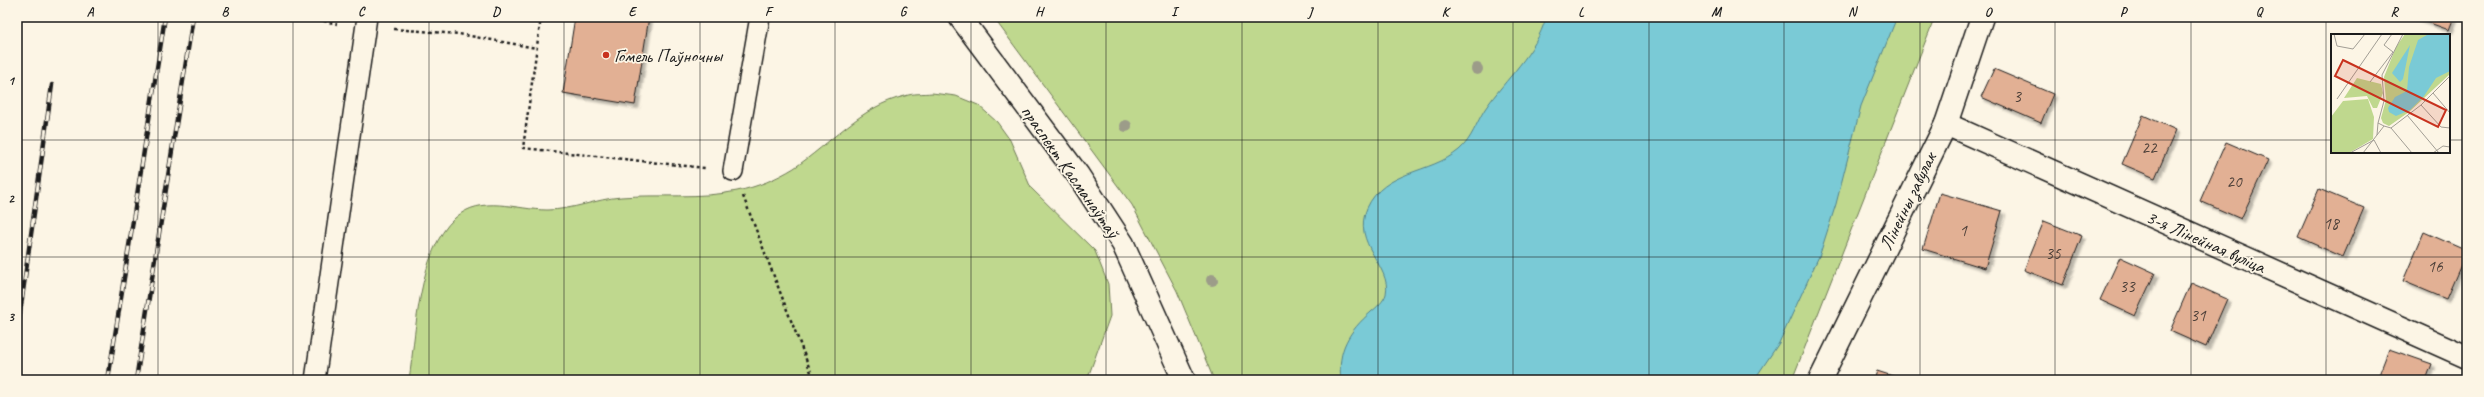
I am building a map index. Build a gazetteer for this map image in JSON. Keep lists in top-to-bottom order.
{
  "streets": {
    "street": ["праспект Касманаўтаў", "Лінейны завулак", "3-я Лінейная вуліца"]
  },
  "crossings": [
    ["Лінейны завулак", "3-я Лінейная вуліца"]
  ],
  "places": ["Гомель Паўночны"],
  "house_numbers": [
    "3",
    "22",
    "20",
    "18",
    "1",
    "35",
    "16",
    "33",
    "31"
  ],
  "grid": {
    "columns": [
      "A",
      "B",
      "C",
      "D",
      "E",
      "F",
      "G",
      "H",
      "I",
      "J",
      "K",
      "L",
      "M",
      "N",
      "O",
      "P",
      "Q",
      "R"
    ],
    "rows": ["1", "2", "3"]
  }
}
